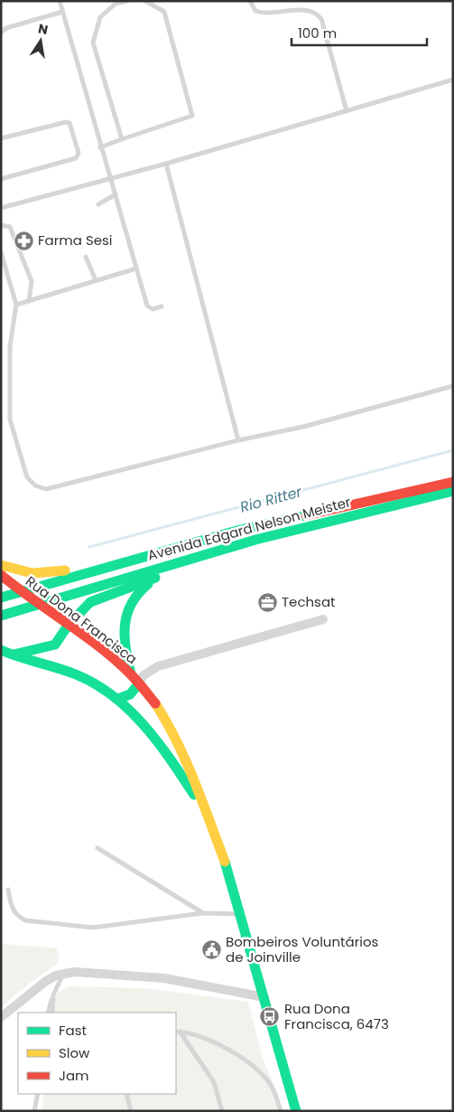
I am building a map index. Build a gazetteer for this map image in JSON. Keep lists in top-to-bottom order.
{
  "streets": {
    "main road": ["Avenida Edgard Nelson Meister", "Rua Dona Francisca"]
  },
  "water": ["Rio Ritter"],
  "places": {
    "pharmacy": ["Farma Sesi"],
    "office": ["Techsat"],
    "public building": ["Bombeiros Voluntários de Joinville"],
    "bus stop": ["Rua Dona Francisca, 6473"]
  },
  "legend": ["Fast", "Slow", "Jam"],
  "scale_bar": "100 m",
  "north": "top"
}
